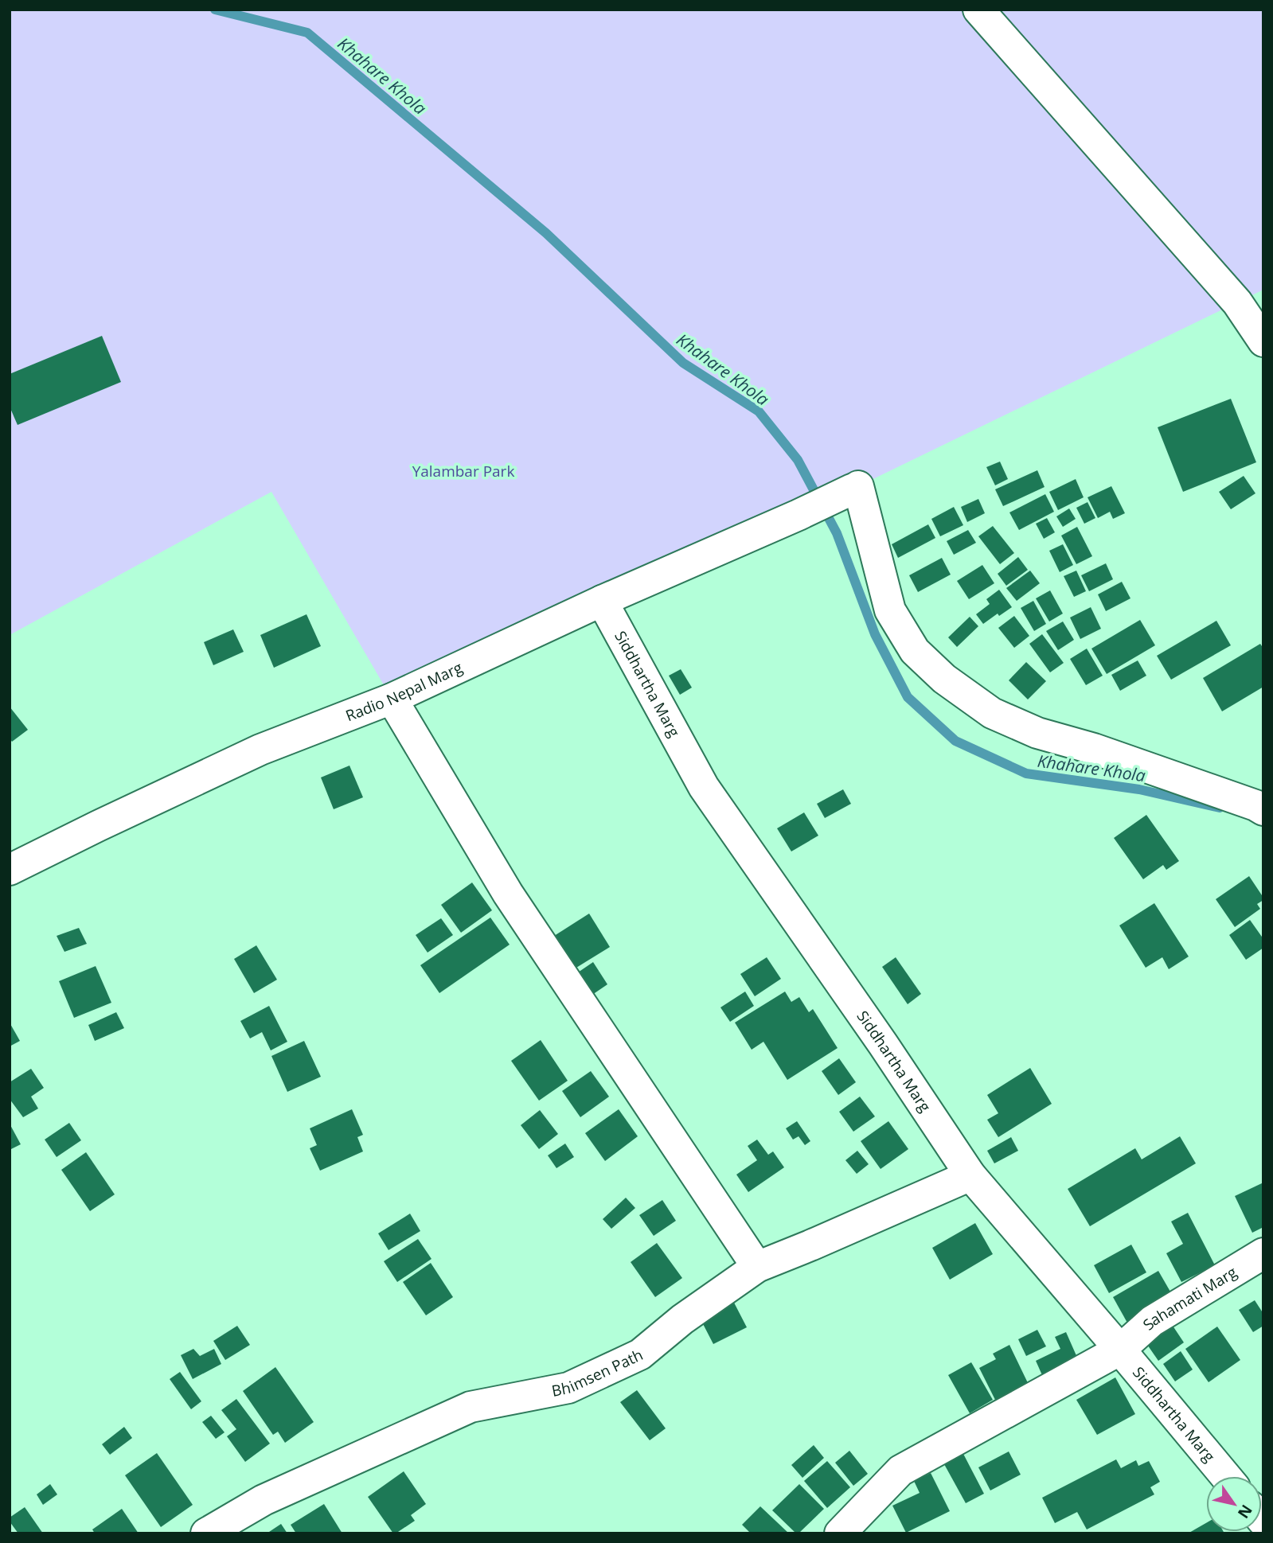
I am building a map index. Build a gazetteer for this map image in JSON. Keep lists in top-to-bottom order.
{
  "streets": {
    "street": [
      "Siddhartha Marg",
      "Radio Nepal Marg",
      "Sahamati Marg",
      "Bhimsen Path"
    ]
  },
  "crossings": [
    ["Siddhartha Marg", "Radio Nepal Marg"],
    ["Siddhartha Marg", "Sahamati Marg"],
    ["Siddhartha Marg", "Bhimsen Path"]
  ],
  "water": ["Khahare Khola"],
  "parks": ["Yalambar Park"],
  "north": "bottom right"
}
